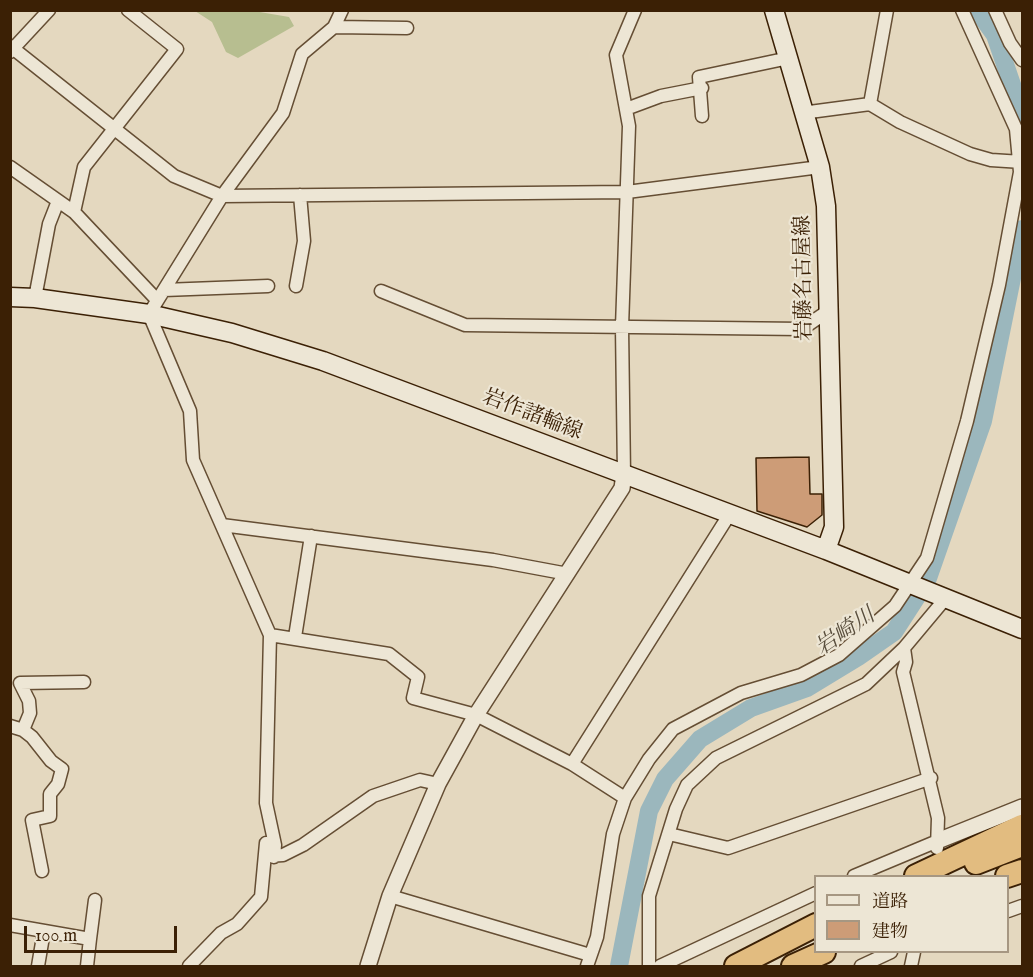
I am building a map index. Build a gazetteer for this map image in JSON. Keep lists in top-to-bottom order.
{
  "streets": {
    "main road": ["岩藤名古屋線", "岩作諸輪線"]
  },
  "crossings": [
    ["岩藤名古屋線", "岩作諸輪線"]
  ],
  "water": ["岩崎川"],
  "legend": ["道路", "建物"],
  "scale_bar": "100 m"
}
